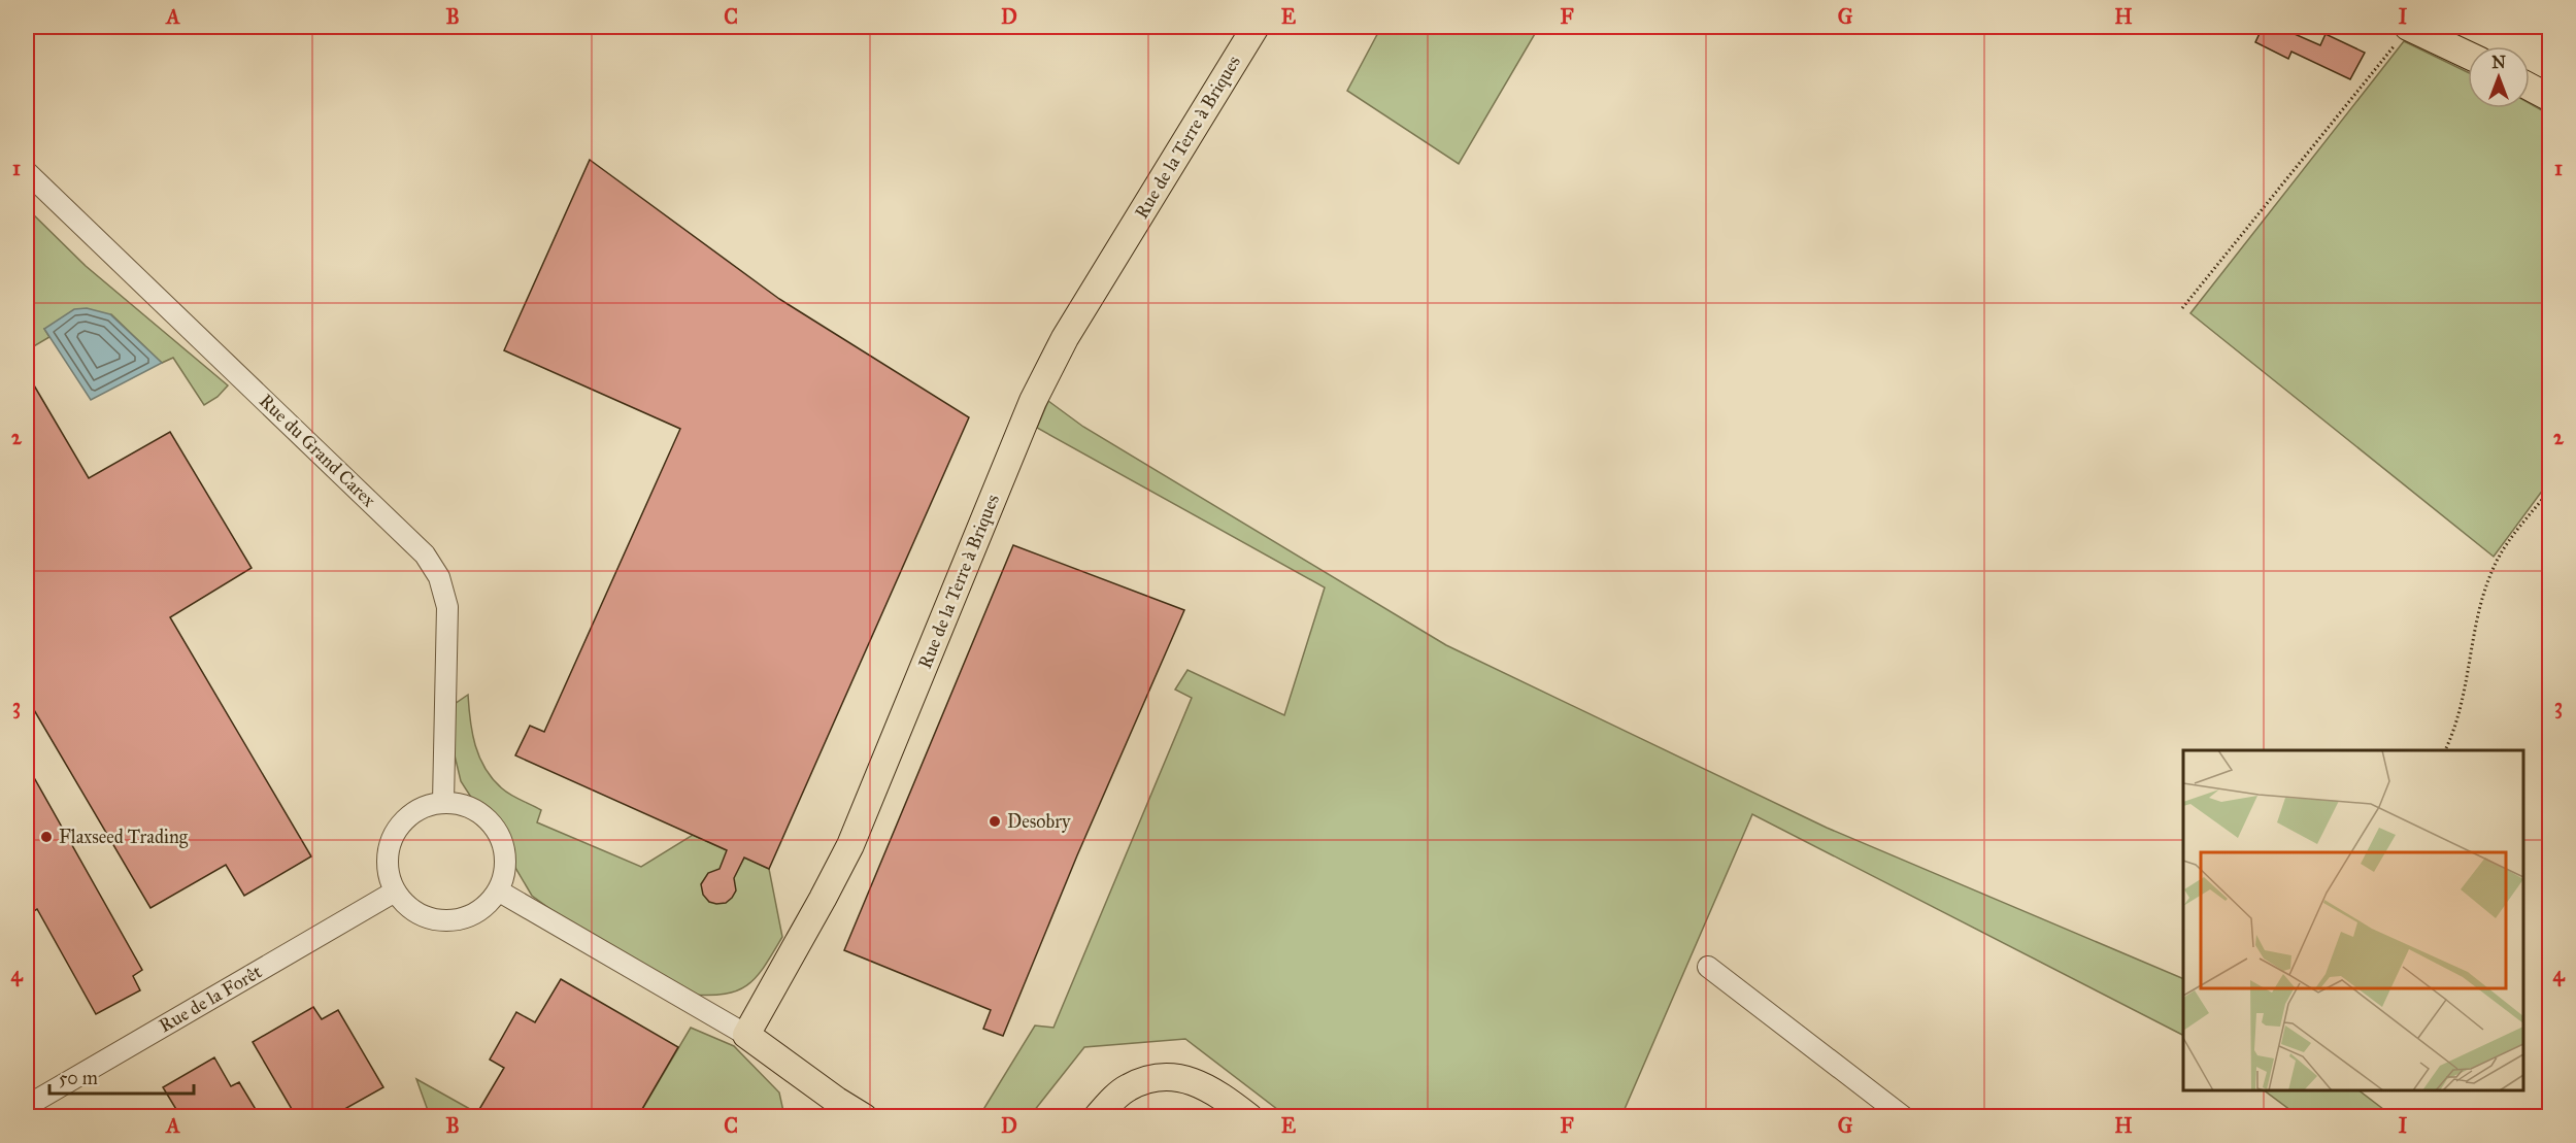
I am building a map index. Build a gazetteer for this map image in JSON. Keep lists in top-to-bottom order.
{
  "streets": {
    "main road": ["Rue de la Terre à Briques"],
    "street": ["Rue du Grand Carex", "Rue de la Forêt"]
  },
  "crossings": [
    ["Rue du Grand Carex", "Rue de la Forêt"]
  ],
  "places": ["Desobry", "Flaxseed Trading"],
  "scale_bar": "50 m",
  "north": "top",
  "grid": {
    "columns": [
      "A",
      "B",
      "C",
      "D",
      "E",
      "F",
      "G",
      "H",
      "I"
    ],
    "rows": [
      "1",
      "2",
      "3",
      "4"
    ]
  }
}
